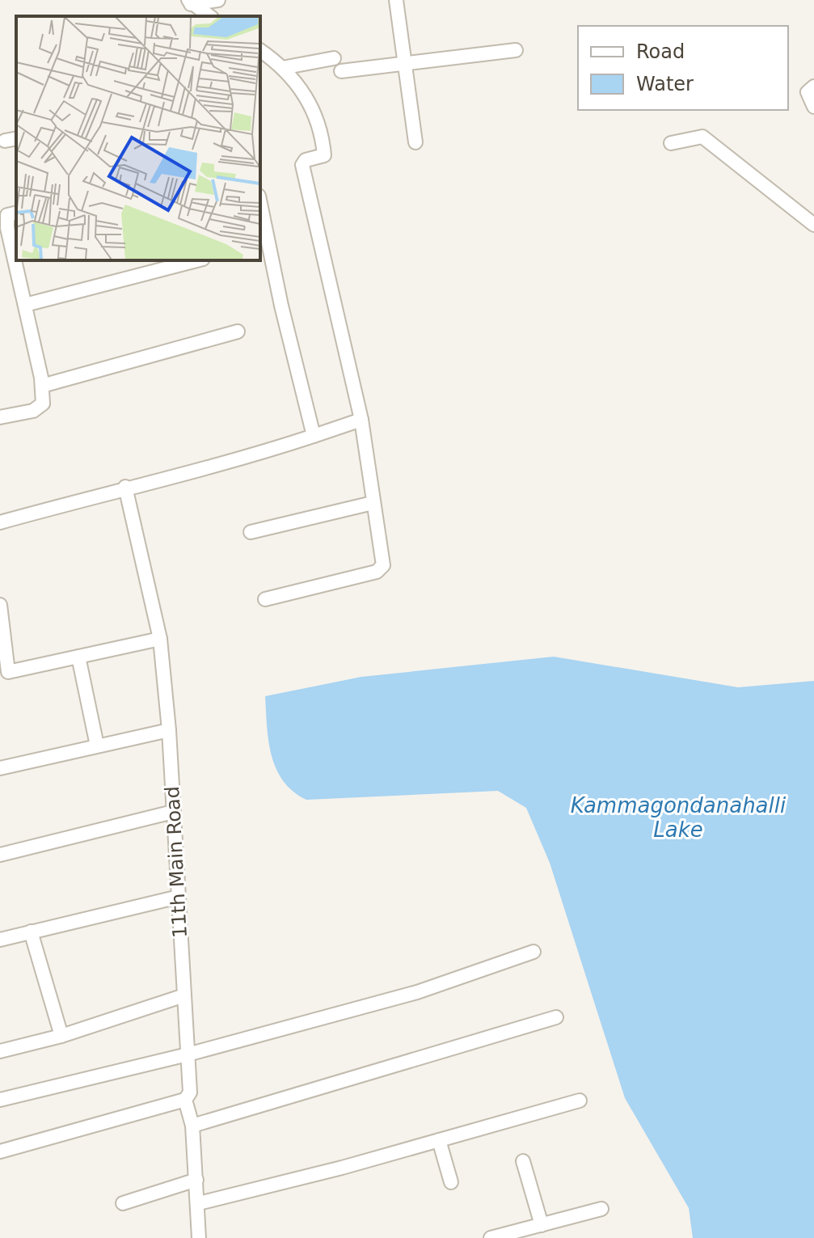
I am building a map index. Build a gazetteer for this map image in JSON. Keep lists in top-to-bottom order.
{
  "streets": {
    "street": ["11th Main Road"]
  },
  "water": ["Kammagondanahalli Lake"],
  "legend": ["Road", "Water"]
}
